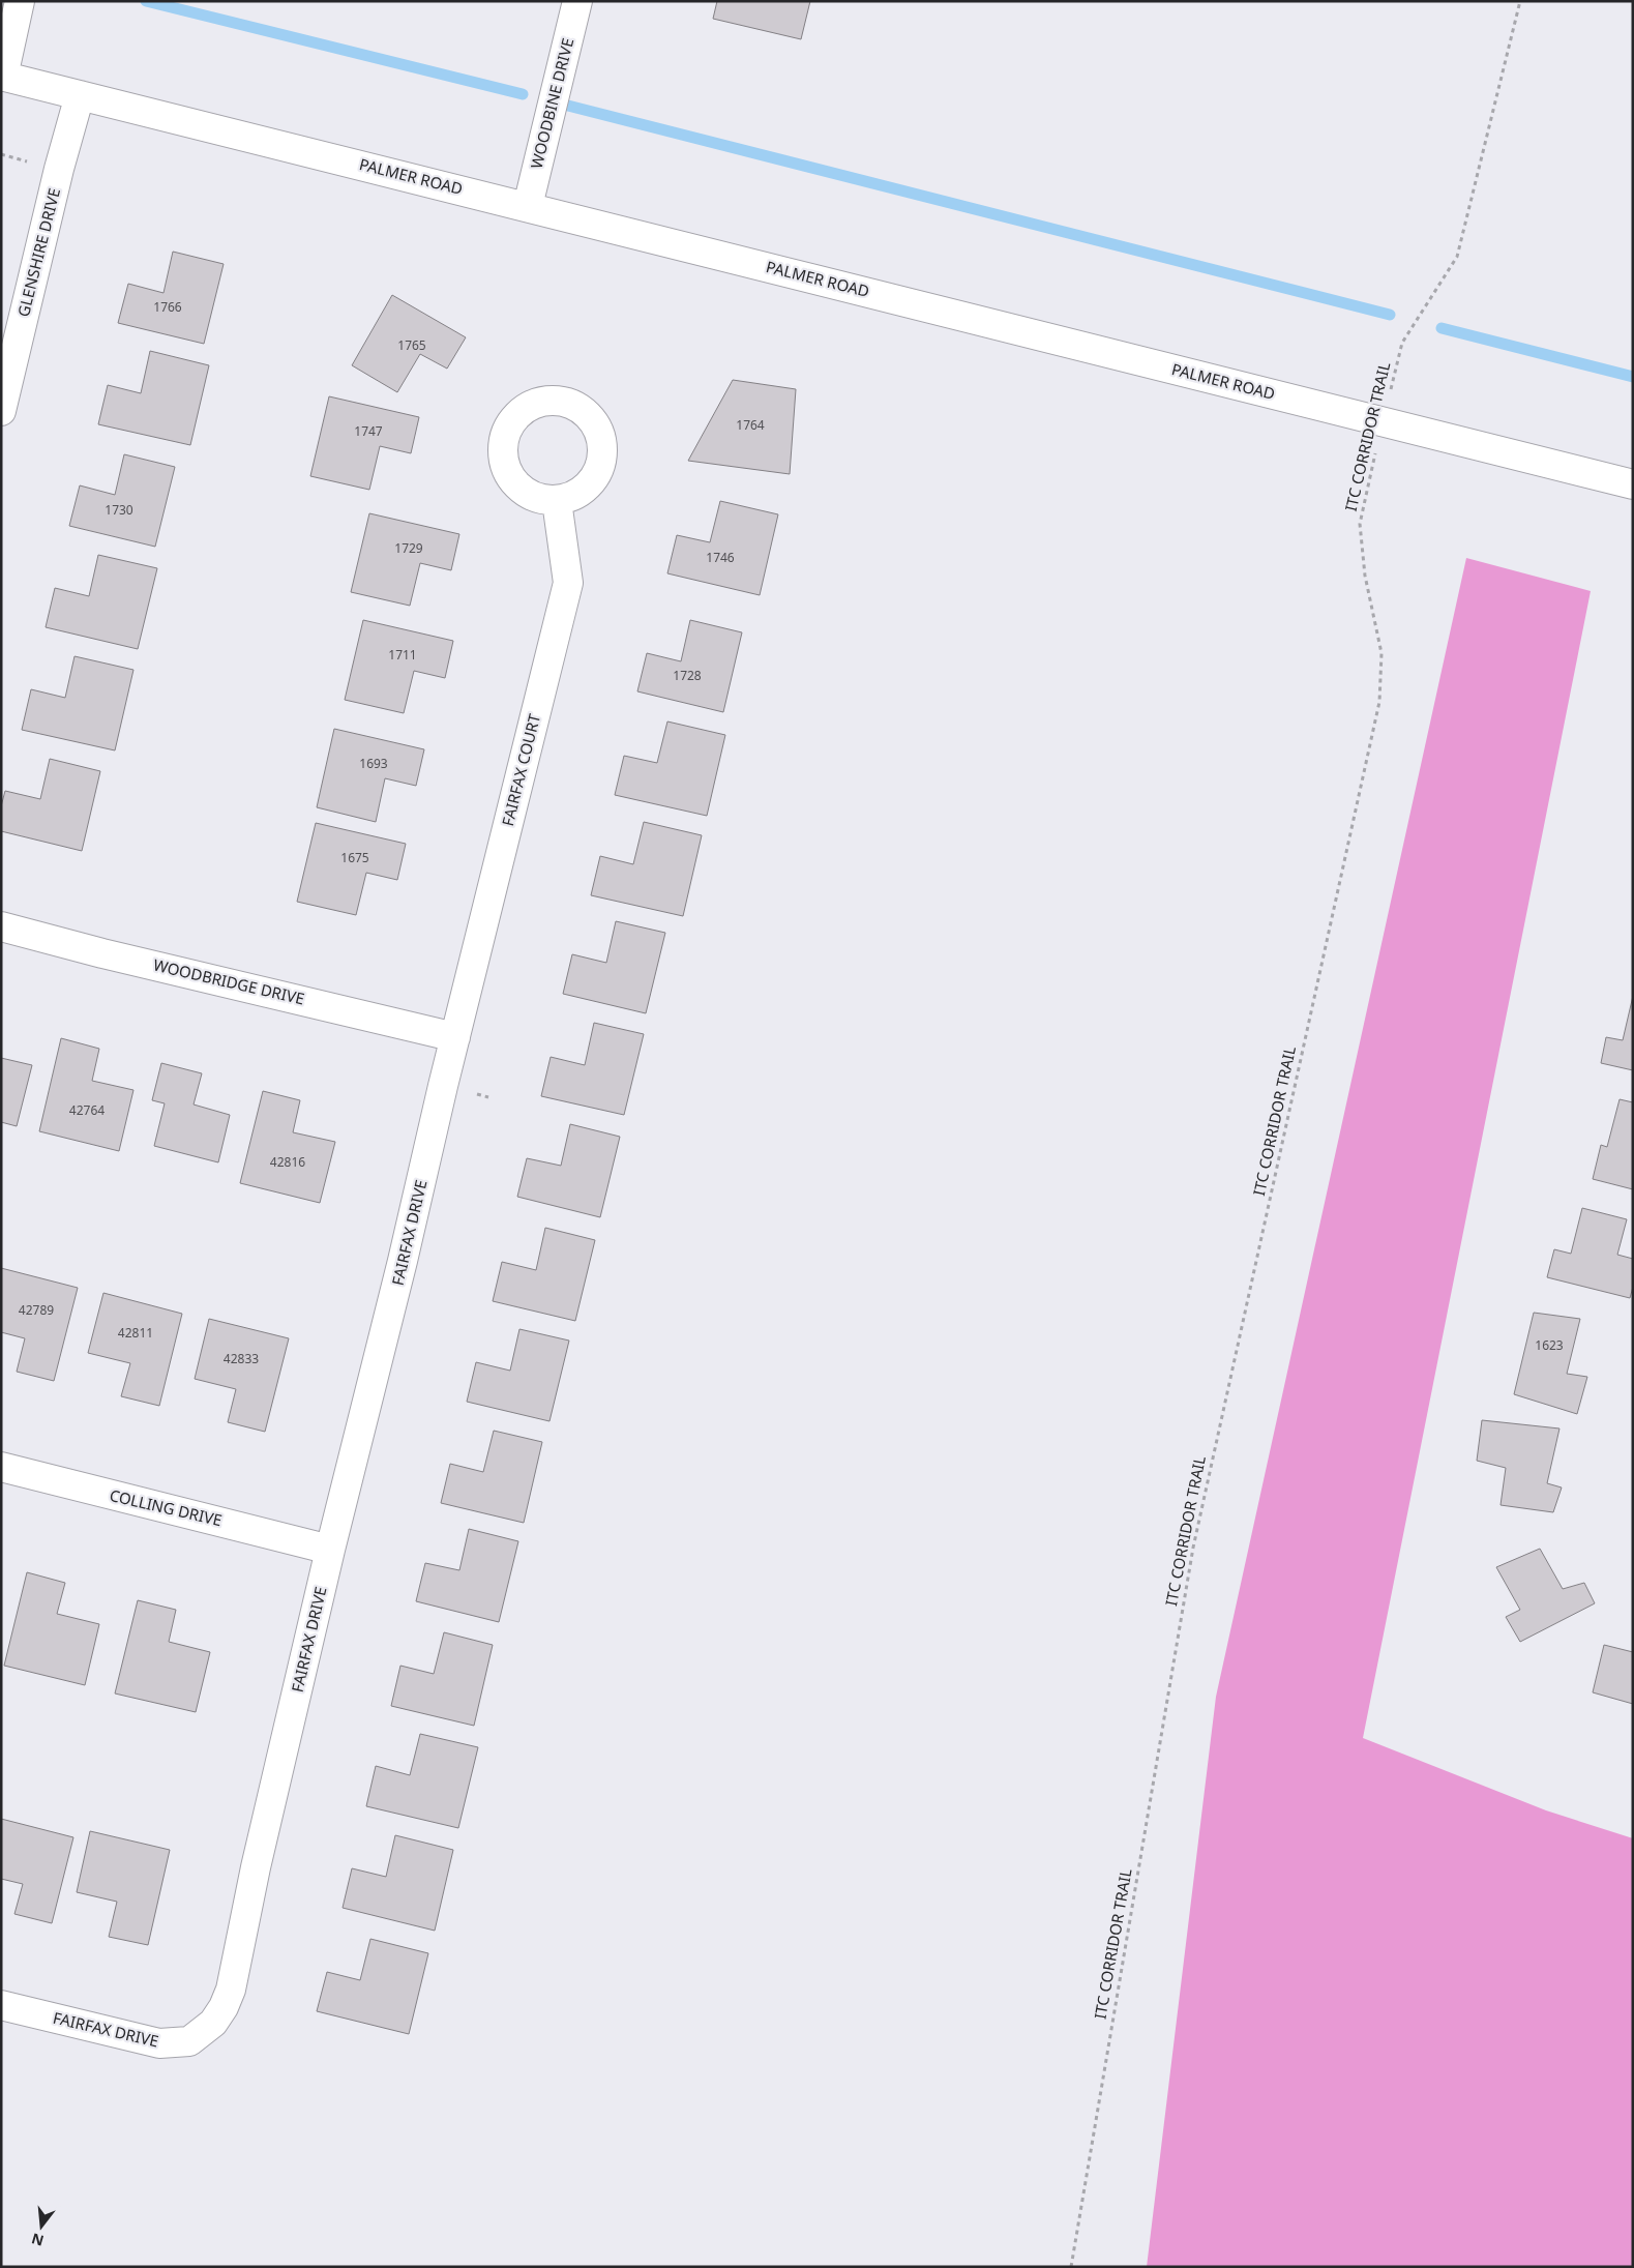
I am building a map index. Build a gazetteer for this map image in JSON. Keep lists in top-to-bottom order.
{
  "streets": {
    "street": [
      "WOODBINE DRIVE",
      "PALMER ROAD",
      "GLENSHIRE DRIVE",
      "FAIRFAX COURT",
      "WOODBRIDGE DRIVE",
      "FAIRFAX DRIVE",
      "COLLING DRIVE"
    ],
    "path": ["ITC CORRIDOR TRAIL"]
  },
  "crossings": [
    ["WOODBINE DRIVE", "PALMER ROAD"],
    ["PALMER ROAD", "GLENSHIRE DRIVE"],
    ["PALMER ROAD", "ITC CORRIDOR TRAIL"],
    ["FAIRFAX COURT", "WOODBRIDGE DRIVE"],
    ["FAIRFAX COURT", "FAIRFAX DRIVE"],
    ["WOODBRIDGE DRIVE", "FAIRFAX DRIVE"],
    ["FAIRFAX DRIVE", "COLLING DRIVE"]
  ],
  "house_numbers": [
    "1766",
    "1765",
    "1764",
    "1747",
    "1730",
    "1729",
    "1746",
    "1711",
    "1728",
    "1693",
    "1675",
    "42764",
    "42816",
    "42789",
    "42811",
    "1623",
    "42833"
  ],
  "north": "bottom"
}
